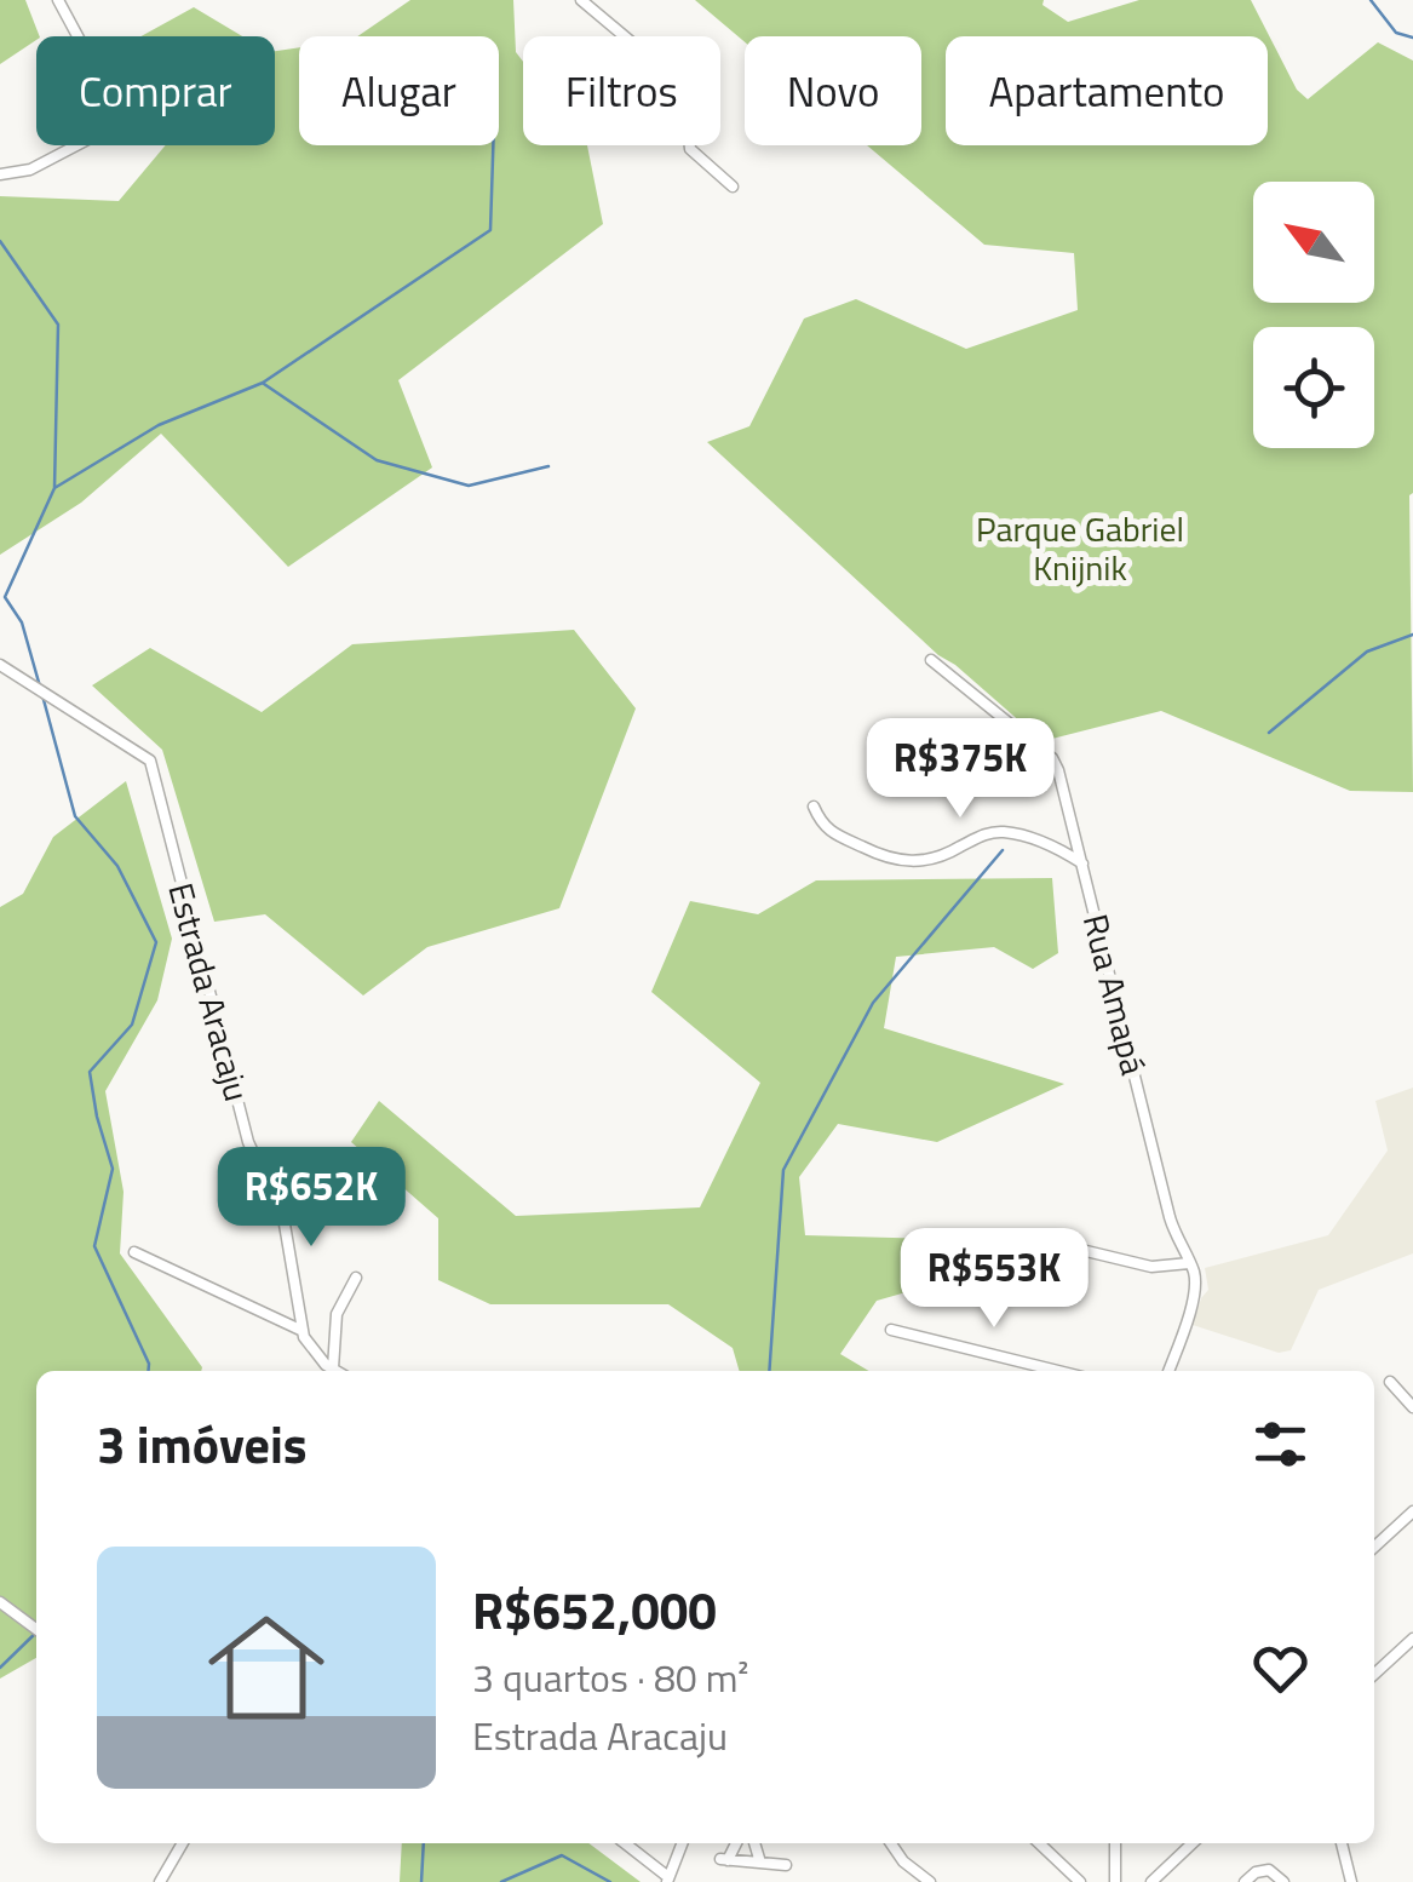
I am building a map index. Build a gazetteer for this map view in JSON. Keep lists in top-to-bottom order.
{
  "streets": {
    "street": ["Estrada Aracaju", "Rua Amapá"]
  },
  "parks": ["Parque Gabriel Knijnik"],
  "north": "top left",
  "page": {
    "chip": [
      "Comprar",
      "Alugar",
      "Filtros",
      "Novo",
      "Apartamento"
    ],
    "price": ["R$375K", "R$652K", "R$553K"],
    "heading": "3 imóveis",
    "list": [
      {
        "name": "R$652,000",
        "note": "3 quartos · 80 m² · Estrada Aracaju"
      }
    ]
  }
}
